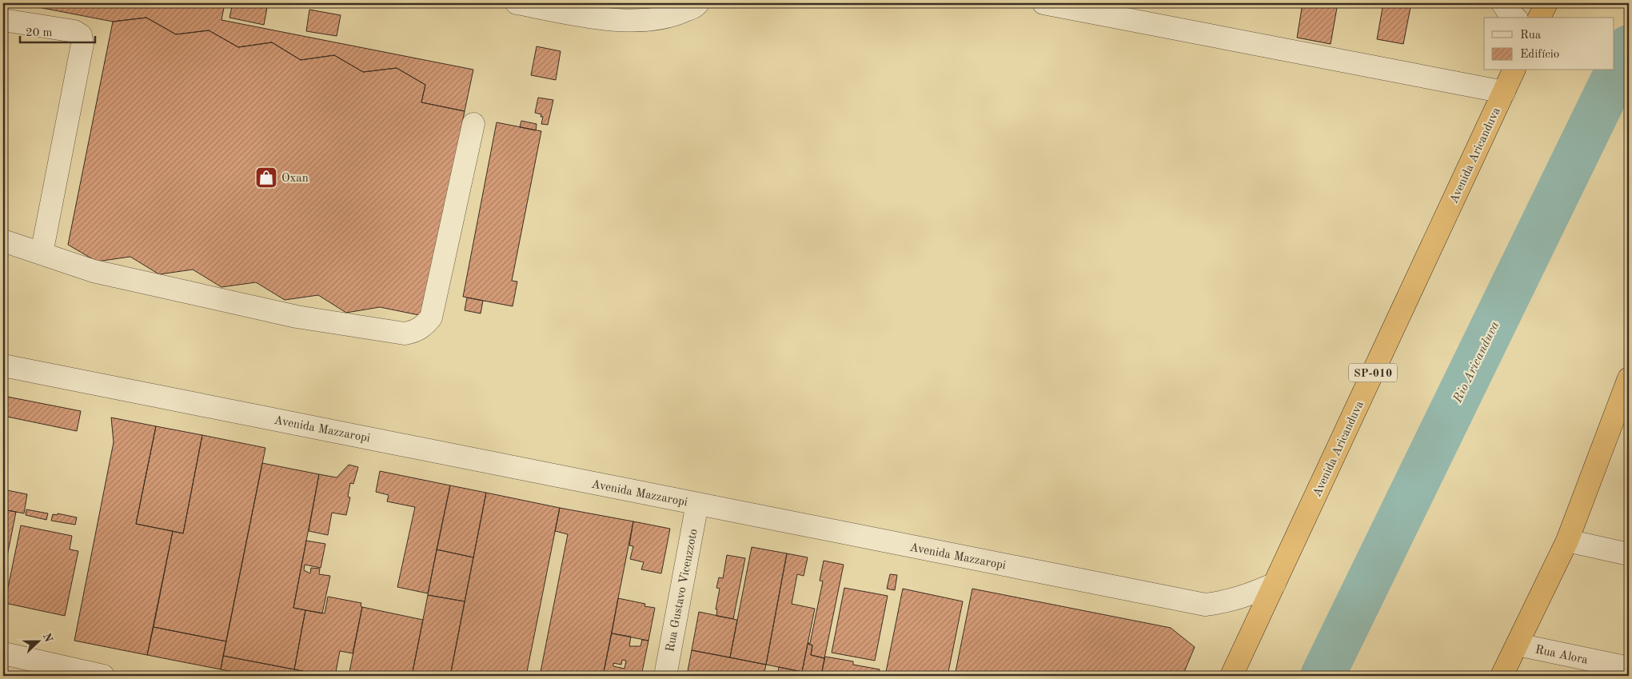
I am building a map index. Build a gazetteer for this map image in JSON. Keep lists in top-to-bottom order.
{
  "streets": {
    "highway": ["Avenida Aricanduva", "SP-010"],
    "street": ["Avenida Mazzaropi", "Rua Gustavo Vicenzzoto", "Rua Alora"]
  },
  "crossings": [
    ["Avenida Aricanduva", "Avenida Mazzaropi"],
    ["Avenida Mazzaropi", "Rua Gustavo Vicenzzoto"]
  ],
  "water": ["Rio Aricanduva"],
  "places": {
    "shop": ["Oxan"]
  },
  "legend": ["Rua", "Edifício"],
  "scale_bar": "20 m",
  "north": "right"
}
